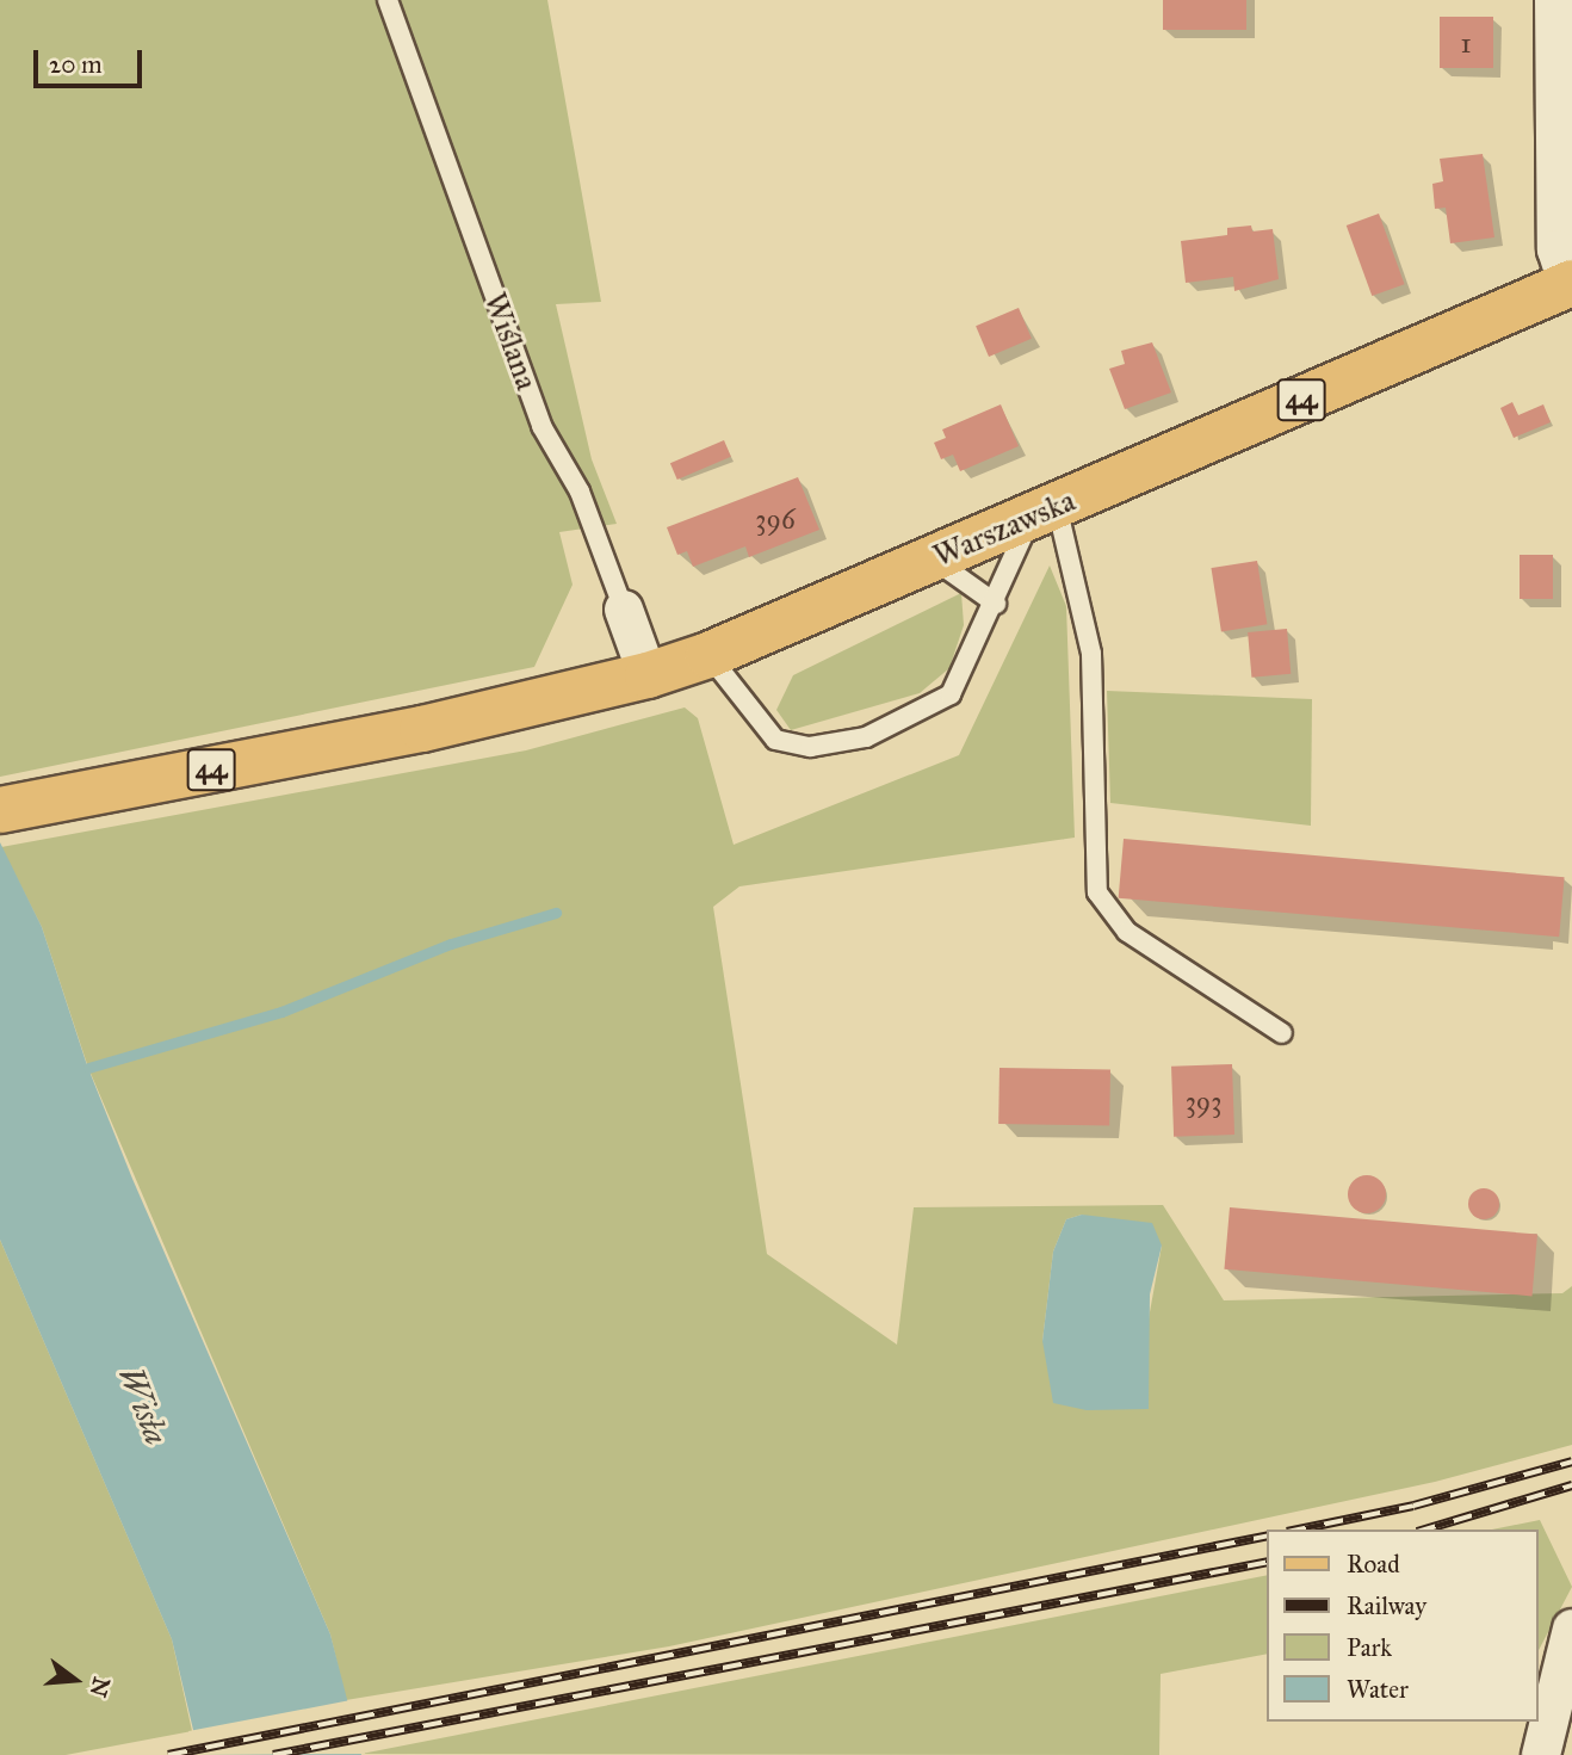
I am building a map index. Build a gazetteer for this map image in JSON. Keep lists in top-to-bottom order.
{
  "streets": {
    "main road": ["44", "Warszawska"],
    "street": ["Wiślana"]
  },
  "crossings": [
    ["Wiślana", "Warszawska"]
  ],
  "water": ["Wisła"],
  "house_numbers": ["1", "396", "393"],
  "legend": [
    "Road",
    "Railway",
    "Park",
    "Water"
  ],
  "scale_bar": "20 m",
  "north": "right"
}
